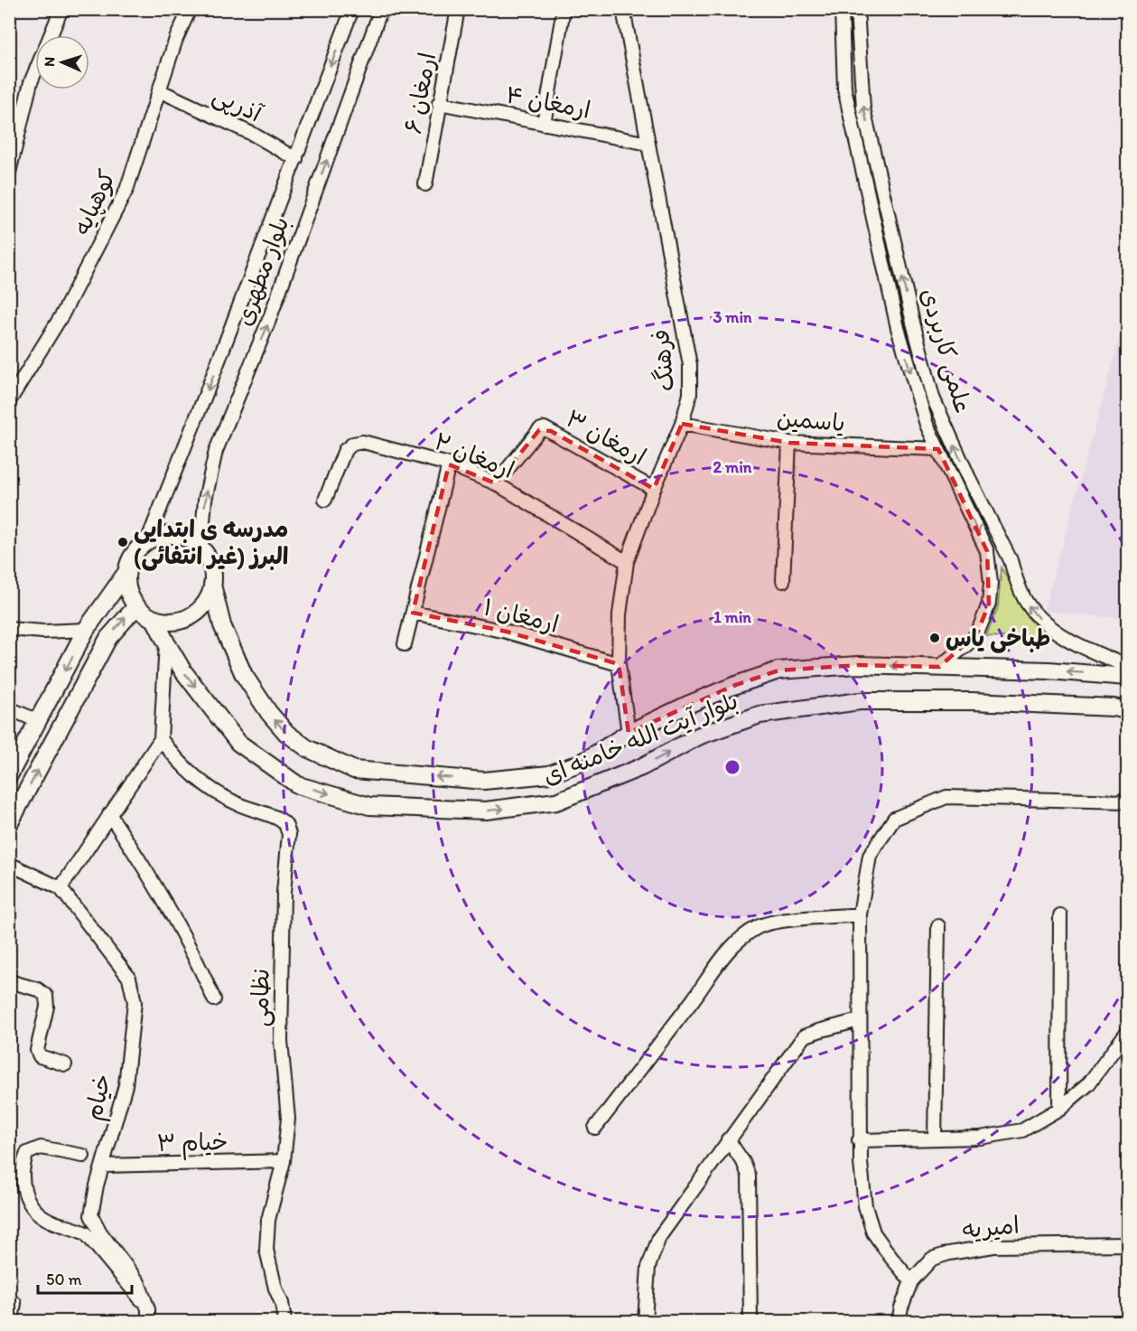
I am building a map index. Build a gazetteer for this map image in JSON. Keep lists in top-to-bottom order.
{
  "streets": {
    "main road": ["بلوار آیت الله خامنه ای"],
    "street": [
      "ارمغان ۶",
      "ارمغان ۴",
      "آذرپی",
      "کوهپایه",
      "بلوار مطهری",
      "علمی کاربردی",
      "فرهنگ",
      "یاسمین",
      "ارمغان ۳",
      "ارمغان ۲",
      "ارمغان ۱",
      "نظامی",
      "خیام",
      "خیام ۳",
      "امیریه"
    ]
  },
  "crossings": [
    ["ارمغان ۶", "ارمغان ۴"],
    ["ارمغان ۴", "فرهنگ"],
    ["آذرپی", "کوهپایه"],
    ["آذرپی", "بلوار مطهری"],
    ["بلوار مطهری", "بلوار آیت الله خامنه ای"],
    ["علمی کاربردی", "یاسمین"],
    ["علمی کاربردی", "بلوار آیت الله خامنه ای"],
    ["فرهنگ", "یاسمین"],
    ["فرهنگ", "ارمغان ۳"],
    ["فرهنگ", "ارمغان ۲"],
    ["فرهنگ", "ارمغان ۱"],
    ["فرهنگ", "بلوار آیت الله خامنه ای"],
    ["ارمغان ۳", "ارمغان ۲"],
    ["نظامی", "خیام ۳"],
    ["خیام", "خیام ۳"]
  ],
  "places": ["مدرسه ی ابتدایی (غیر انتفائی) البرز", "طباخی یاس"],
  "scale_bar": "50 m",
  "north": "left",
  "rings": ["3 min", "2 min", "1 min"]
}
